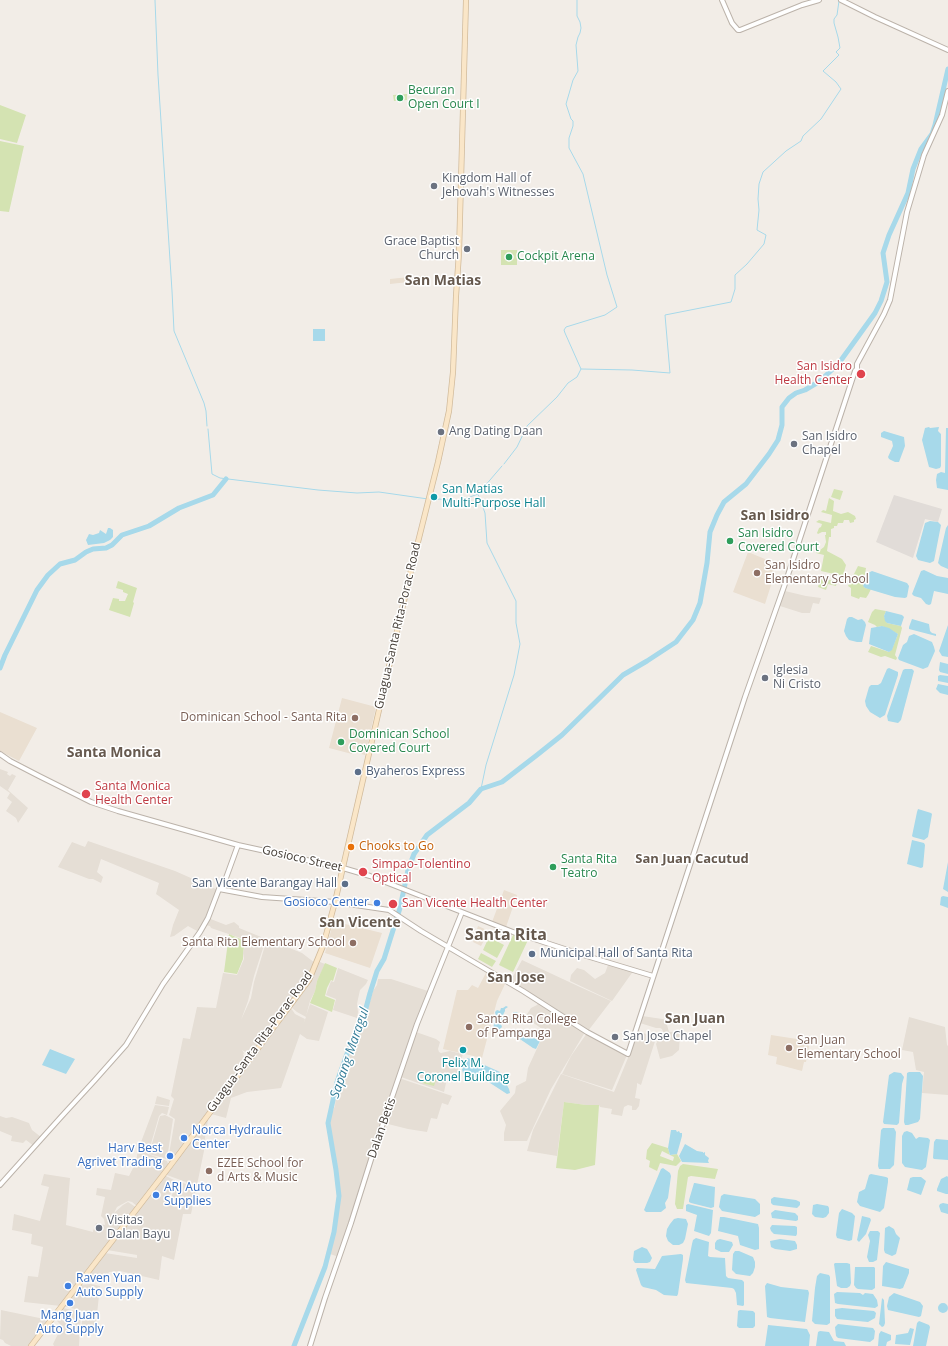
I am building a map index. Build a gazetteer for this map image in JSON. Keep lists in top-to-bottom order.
{
  "streets": {
    "main road": ["Guagua-Santa Rita-Porac Road"],
    "street": ["Gosioco Street", "Dalan Betis"]
  },
  "crossings": [
    ["Guagua-Santa Rita-Porac Road", "Gosioco Street"],
    ["Gosioco Street", "Dalan Betis"]
  ],
  "districts": [
    "San Matias",
    "San Isidro",
    "Santa Monica",
    "San Juan Cacutud",
    "San Vicente",
    "Santa Rita",
    "San Jose",
    "San Juan"
  ],
  "water": ["Sapang Maragul"],
  "places": [
    "Becuran Open Court I",
    "Kingdom Hall of Jehovah's Witnesses",
    "Grace Baptist Church",
    "Cockpit Arena",
    "San Isidro Health Center",
    "Ang Dating Daan",
    "San Isidro Chapel",
    "San Matias Multi-Purpose Hall",
    "San Isidro Covered Court",
    "San Isidro Elementary School",
    "Iglesia Ni Cristo",
    "Dominican School - Santa Rita",
    "Dominican School Covered Court",
    "Byaheros Express",
    "Santa Monica Health Center",
    "Chooks to Go",
    "Santa Rita Teatro",
    "Simpao-Tolentino Optical",
    "San Vicente Barangay Hall",
    "Gosioco Center",
    "San Vicente Health Center",
    "Santa Rita Elementary School",
    "Municipal Hall of Santa Rita",
    "Santa Rita College of Pampanga",
    "San Jose Chapel",
    "San Juan Elementary School",
    "Felix M. Coronel Building",
    "Norca Hydraulic Center",
    "Harv Best Agrivet Trading",
    "EZEE School for d Arts & Music",
    "ARJ Auto Supplies",
    "Visitas Dalan Bayu",
    "Raven Yuan Auto Supply",
    "Mang Juan Auto Supply"
  ]
}
